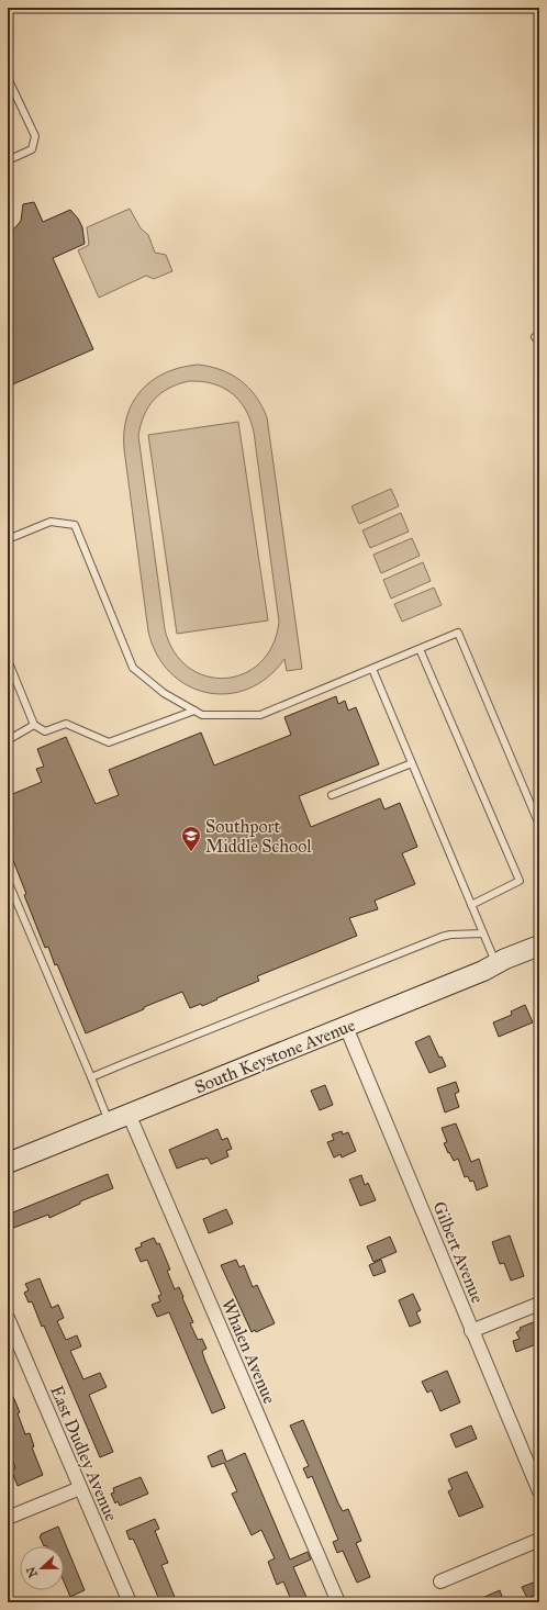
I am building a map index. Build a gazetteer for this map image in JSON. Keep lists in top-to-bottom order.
{
  "streets": {
    "main road": ["South Keystone Avenue"],
    "street": ["Gilbert Avenue", "Whalen Avenue", "East Dudley Avenue"]
  },
  "crossings": [
    ["South Keystone Avenue", "Gilbert Avenue"],
    ["South Keystone Avenue", "Whalen Avenue"]
  ],
  "places": {
    "school or university": ["Southport Middle School"]
  },
  "north": "left"
}
